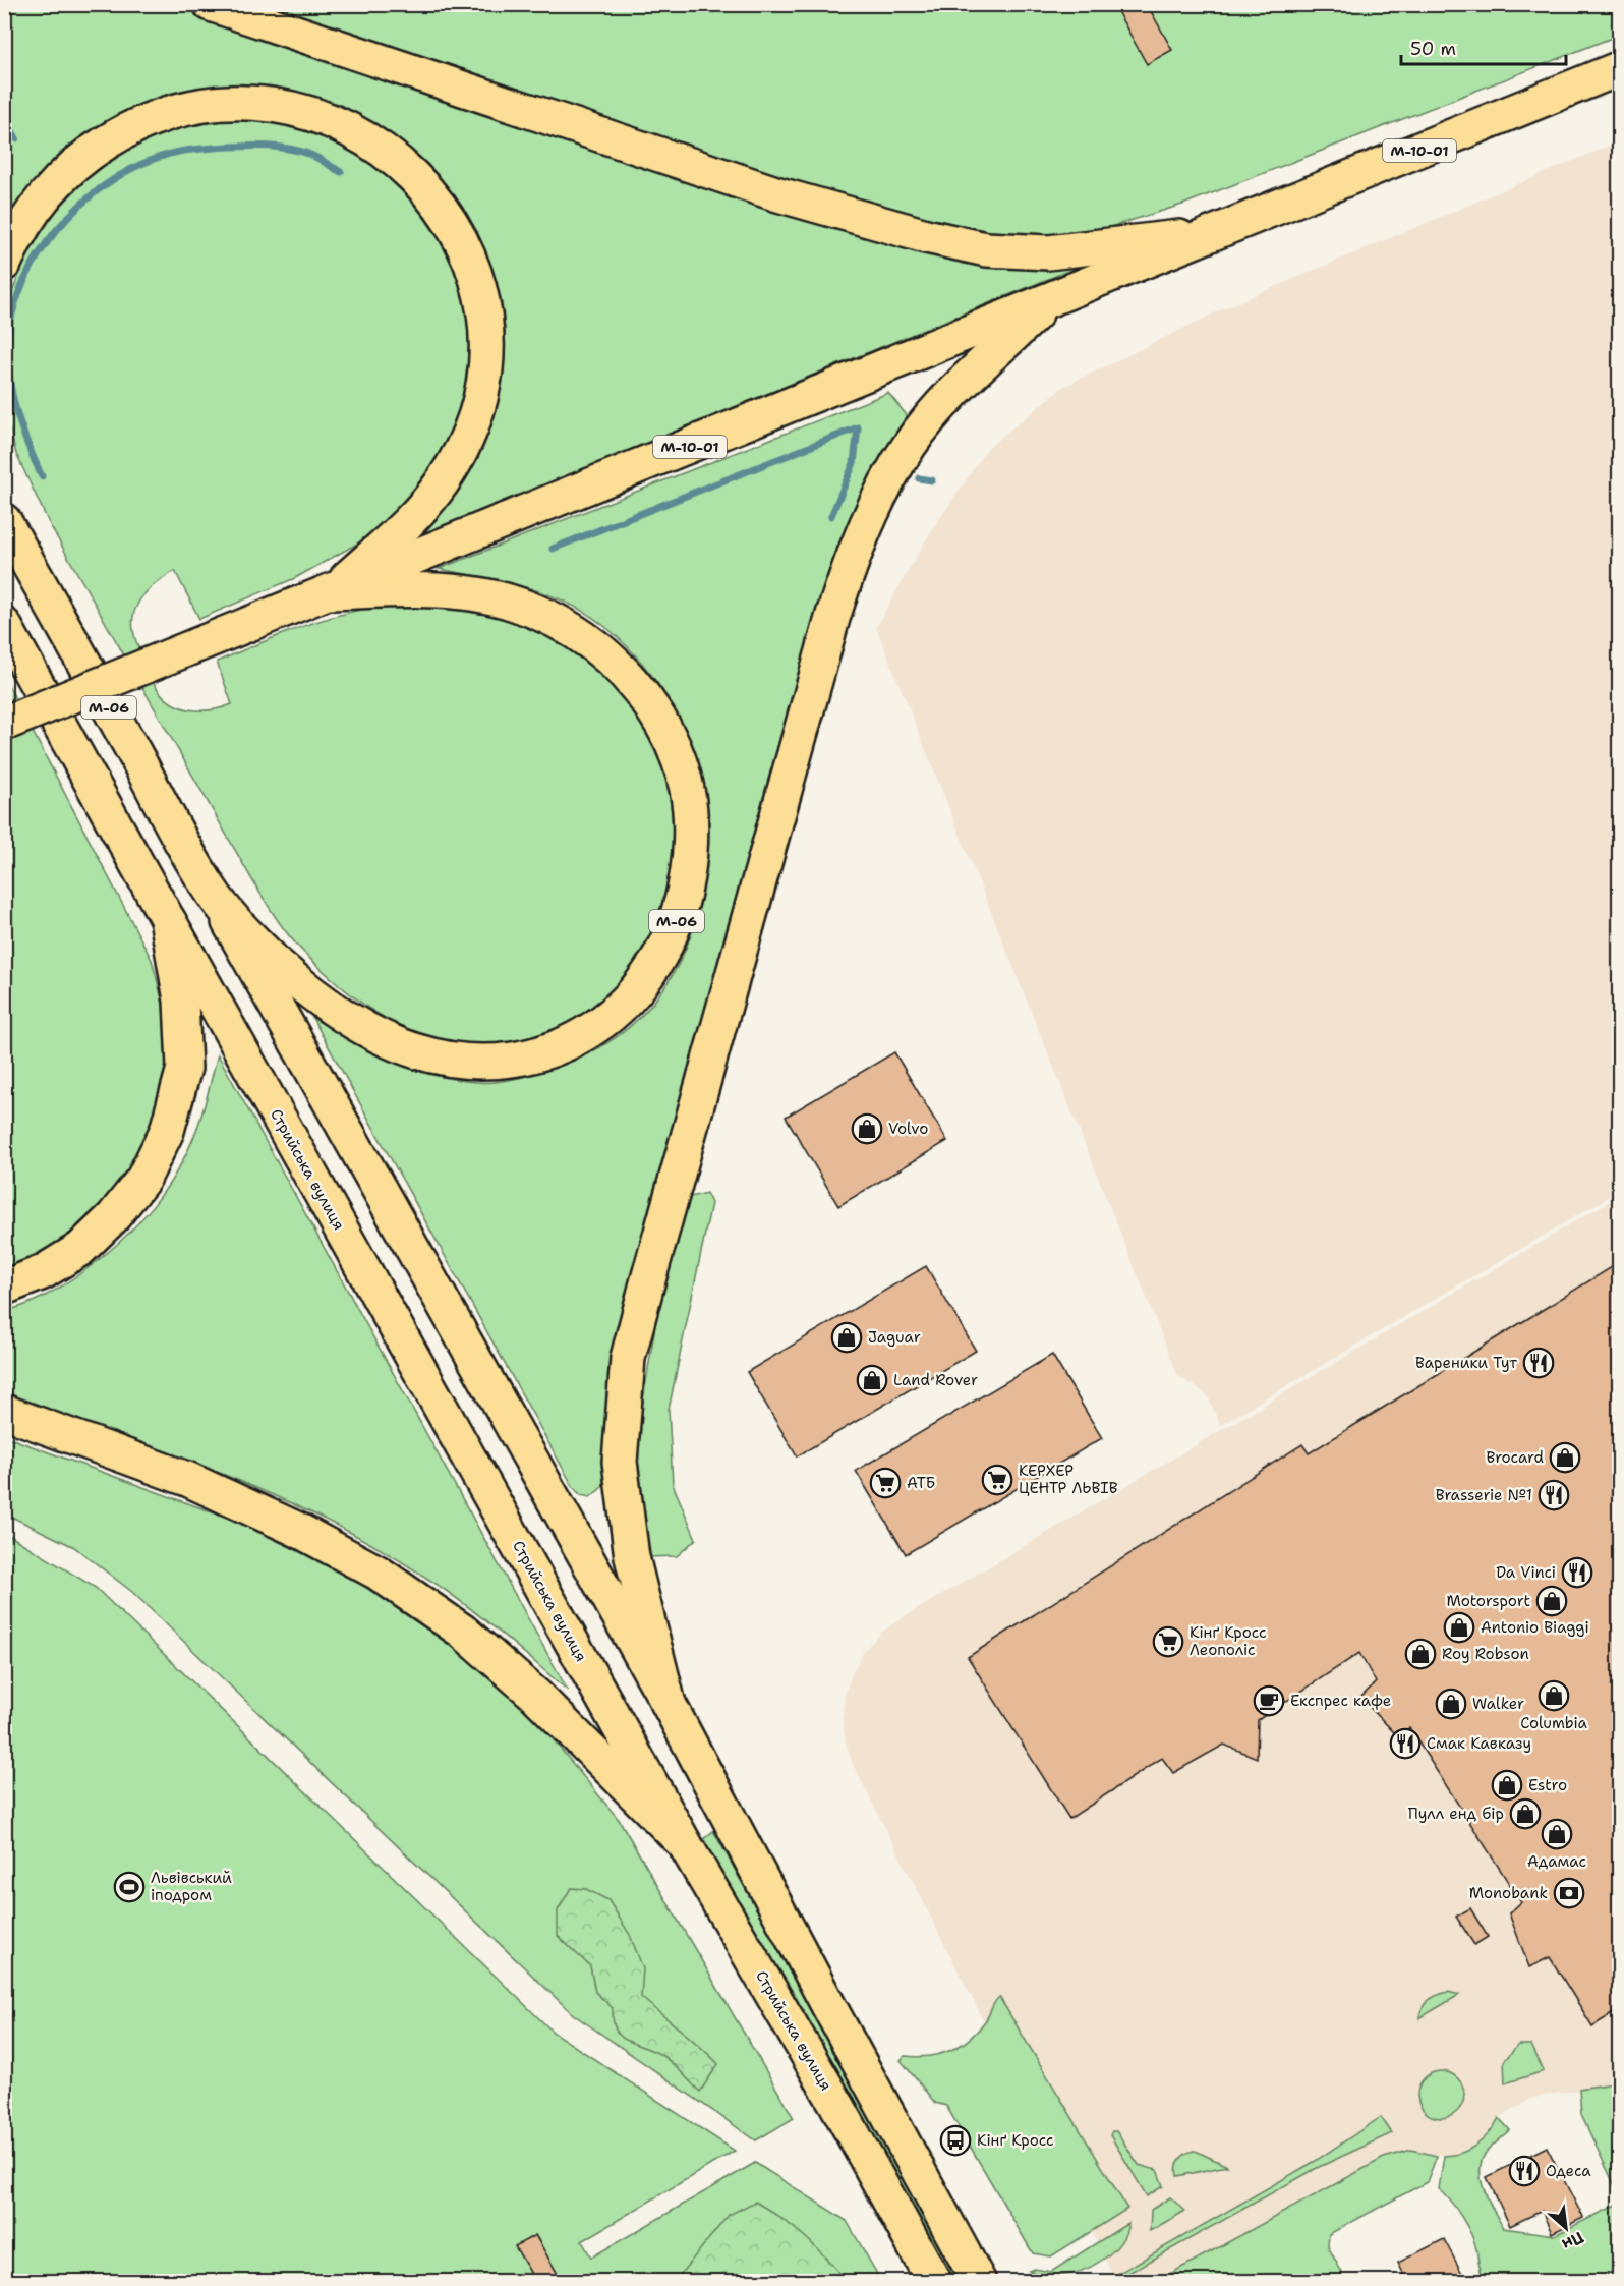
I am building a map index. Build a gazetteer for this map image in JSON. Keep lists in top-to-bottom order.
{
  "streets": {
    "main road": ["М-10-01", "М-06", "Стрийська вулиця"]
  },
  "crossings": [
    ["М-10-01", "М-06"]
  ],
  "places": {
    "shop": [
      "Volvo",
      "Jaguar",
      "Land Rover",
      "Brocard",
      "Motorsport",
      "Antonio Biaggi",
      "Roy Robson",
      "Columbia",
      "Walker",
      "Estro",
      "Пулл енд бір",
      "Адамас"
    ],
    "restaurant": [
      "Вареники Тут",
      "Brasserie №1",
      "Da Vinci",
      "Смак Кавказу",
      "Одеса"
    ],
    "supermarket": ["КЕРХЕР ЦЕНТР ЛЬВІВ", "АТБ", "Кінґ Кросс Леополіс"],
    "cafe": ["Експрес кафе"],
    "sports": ["Львівський іподром"],
    "bank": ["Monobank"],
    "bus stop": ["Кінґ Кросс"]
  },
  "scale_bar": "50 m",
  "north": "bottom right"
}
